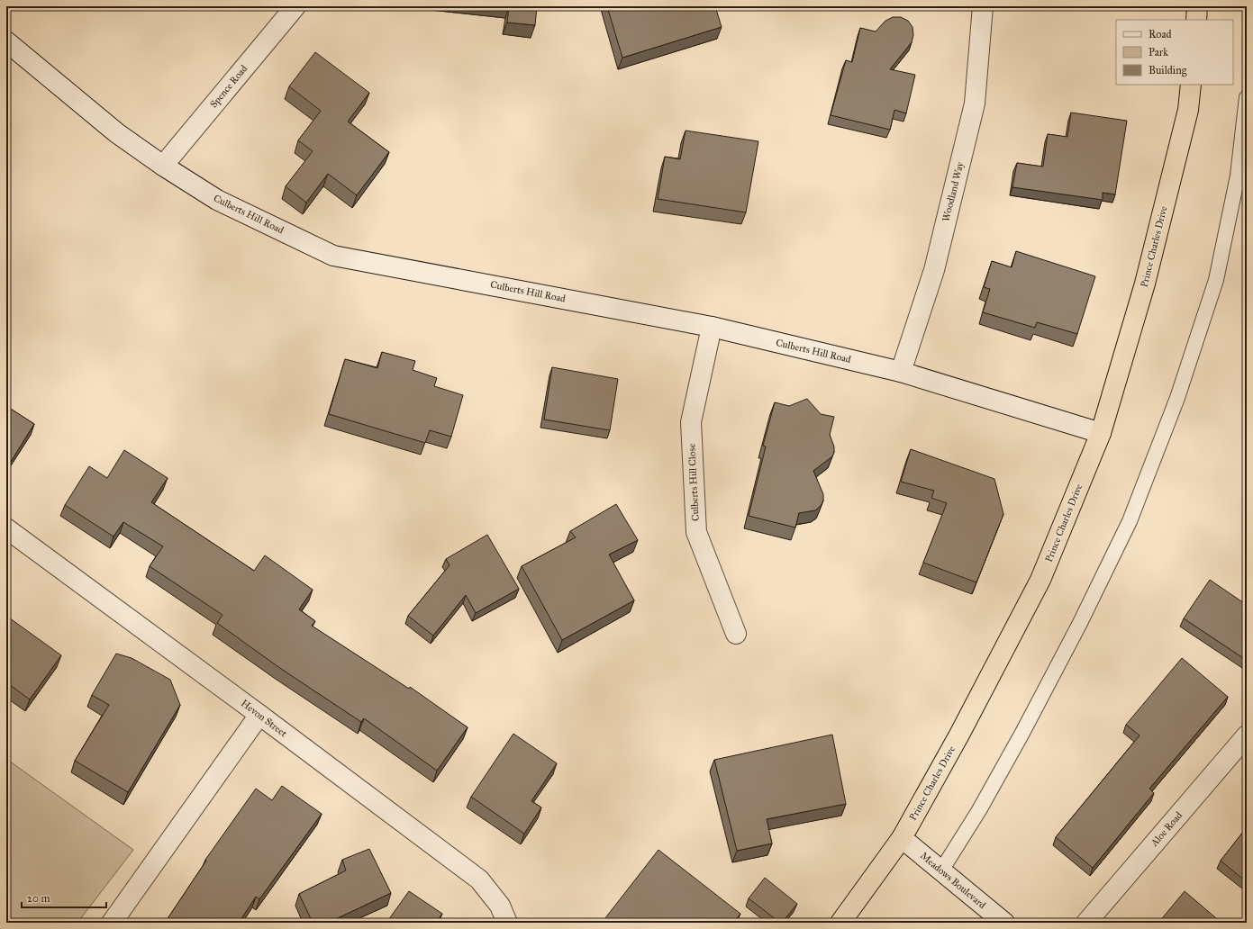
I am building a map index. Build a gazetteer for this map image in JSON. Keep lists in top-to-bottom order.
{
  "streets": {
    "highway": ["Prince Charles Drive"],
    "street": [
      "Spence Road",
      "Woodland Way",
      "Culberts Hill Road",
      "Culberts Hill Close",
      "Hevon Street",
      "Aloe Road",
      "Meadows Boulevard"
    ]
  },
  "crossings": [
    ["Spence Road", "Culberts Hill Road"],
    ["Woodland Way", "Culberts Hill Road"],
    ["Culberts Hill Road", "Prince Charles Drive"],
    ["Culberts Hill Road", "Culberts Hill Close"],
    ["Prince Charles Drive", "Meadows Boulevard"]
  ],
  "legend": ["Road", "Park", "Building"],
  "scale_bar": "20 m"
}
